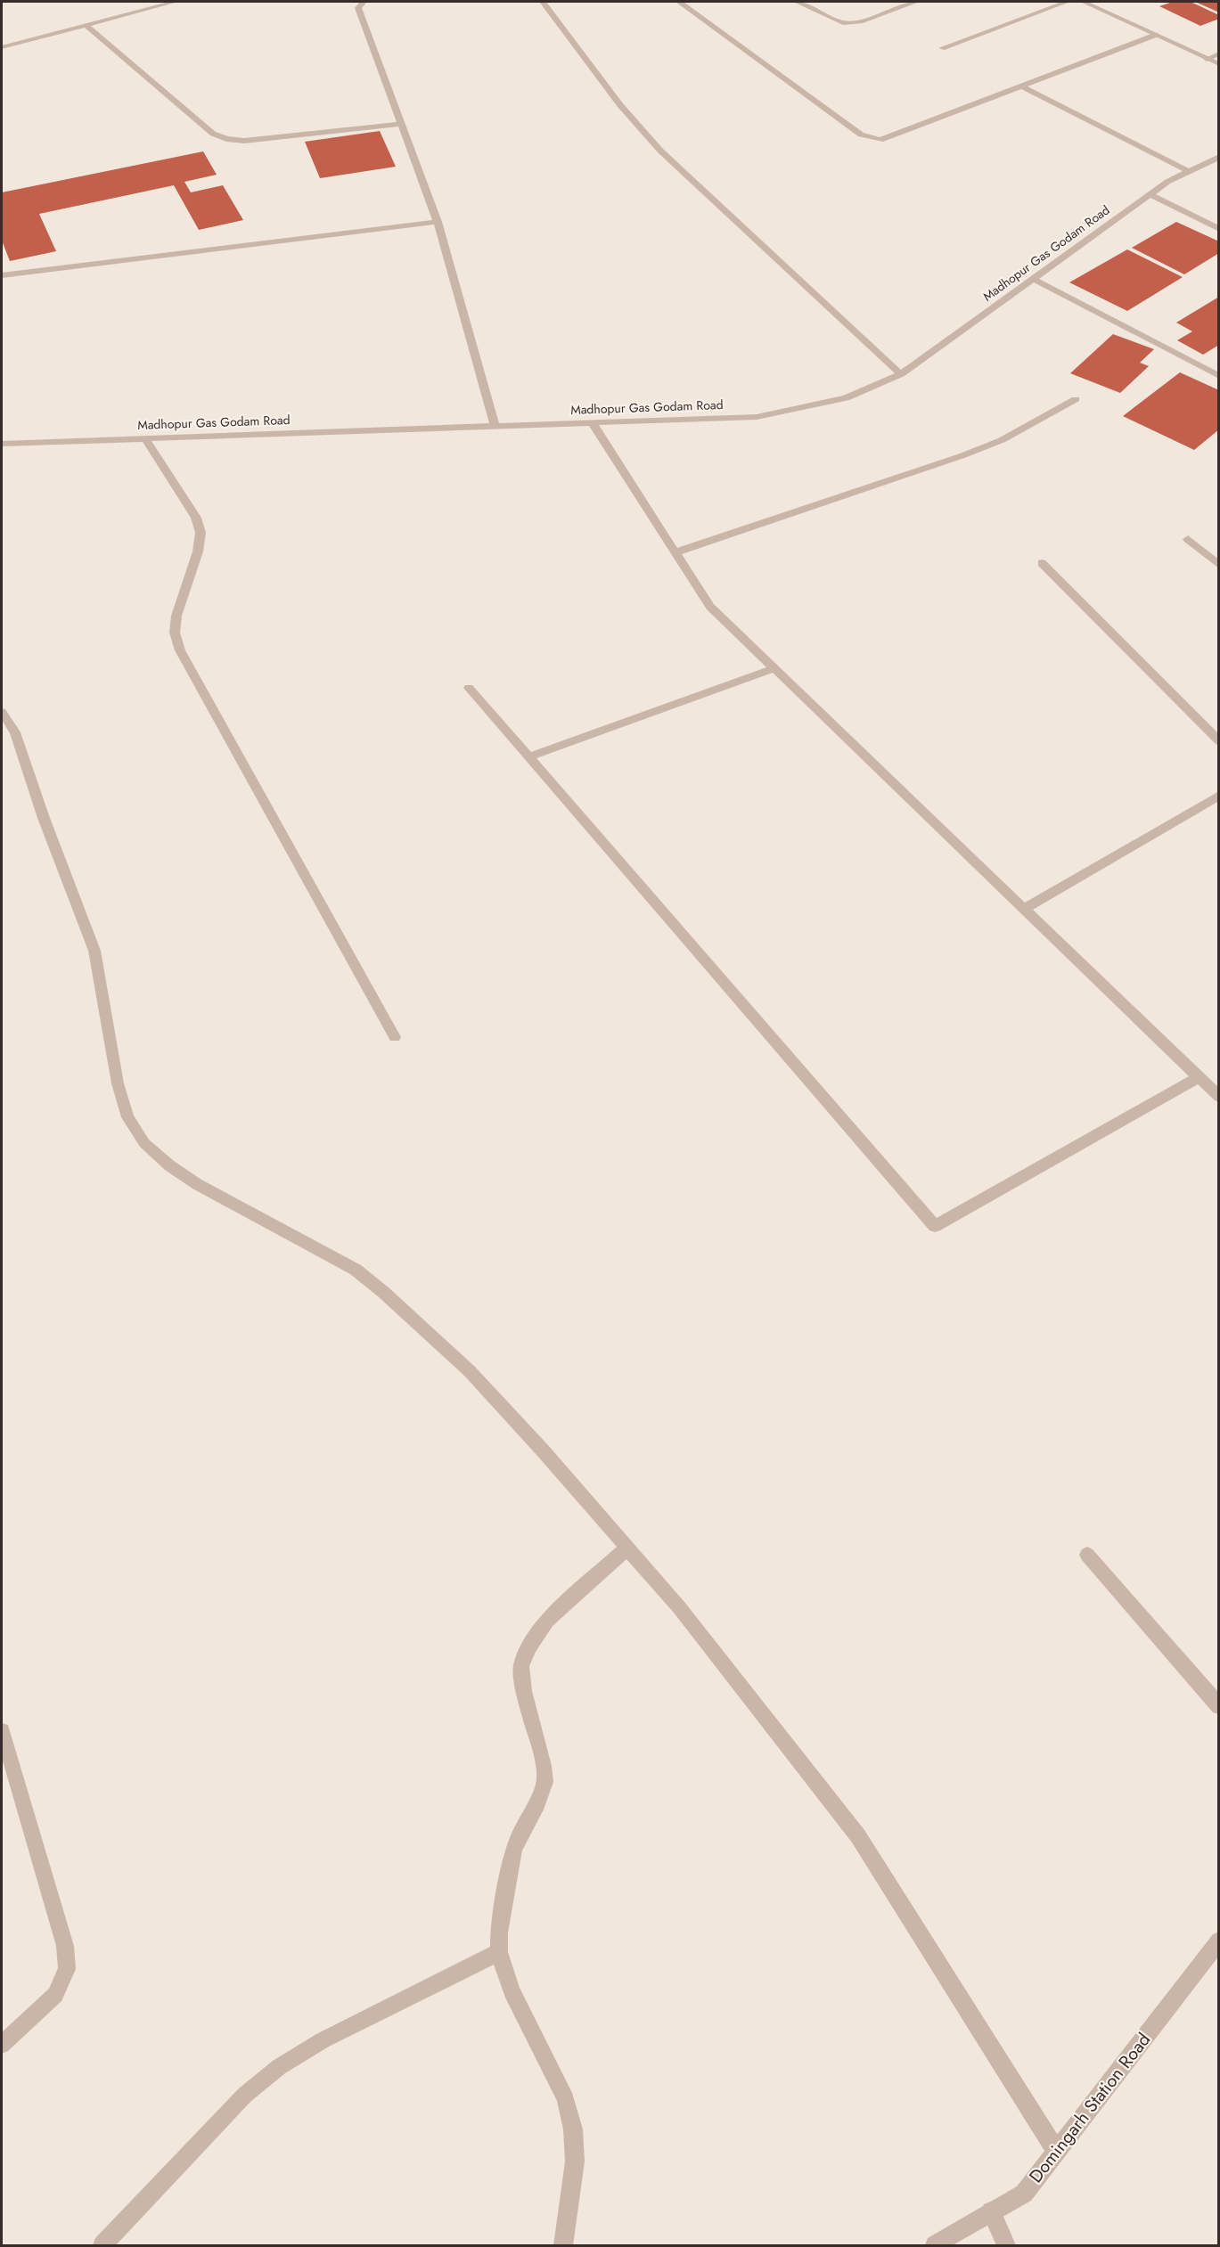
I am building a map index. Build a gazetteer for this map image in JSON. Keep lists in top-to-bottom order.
{
  "streets": {
    "street": ["Madhopur Gas Godam Road", "Domingarh Station Road"]
  }
}
